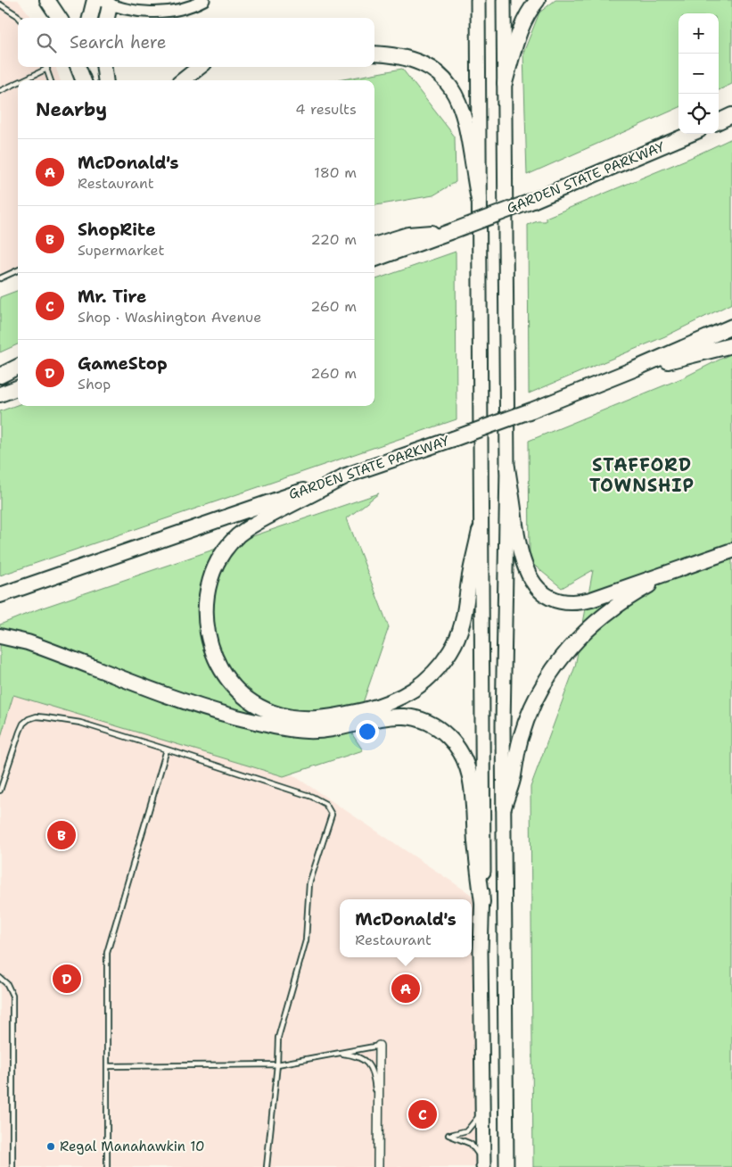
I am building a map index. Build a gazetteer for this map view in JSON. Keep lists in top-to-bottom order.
{
  "streets": {
    "highway": ["GARDEN STATE PARKWAY"]
  },
  "districts": ["STAFFORD TOWNSHIP"],
  "places": ["Regal Manahawkin 10"],
  "page": {
    "map_buttons": ["+", "−"],
    "search": "Search here",
    "heading": ["Nearby", "4 results"],
    "list": [
      {
        "mark": "A",
        "name": "McDonald's",
        "note": "Restaurant",
        "value": "180 m"
      },
      {
        "mark": "B",
        "name": "ShopRite",
        "note": "Supermarket",
        "value": "220 m"
      },
      {
        "mark": "C",
        "name": "Mr. Tire",
        "note": "Shop · Washington Avenue",
        "value": "260 m"
      },
      {
        "mark": "D",
        "name": "GameStop",
        "note": "Shop",
        "value": "260 m"
      }
    ],
    "pins": [
      "B",
      "D",
      "A",
      "C"
    ],
    "popup": ["McDonald's", "Restaurant"]
  }
}
